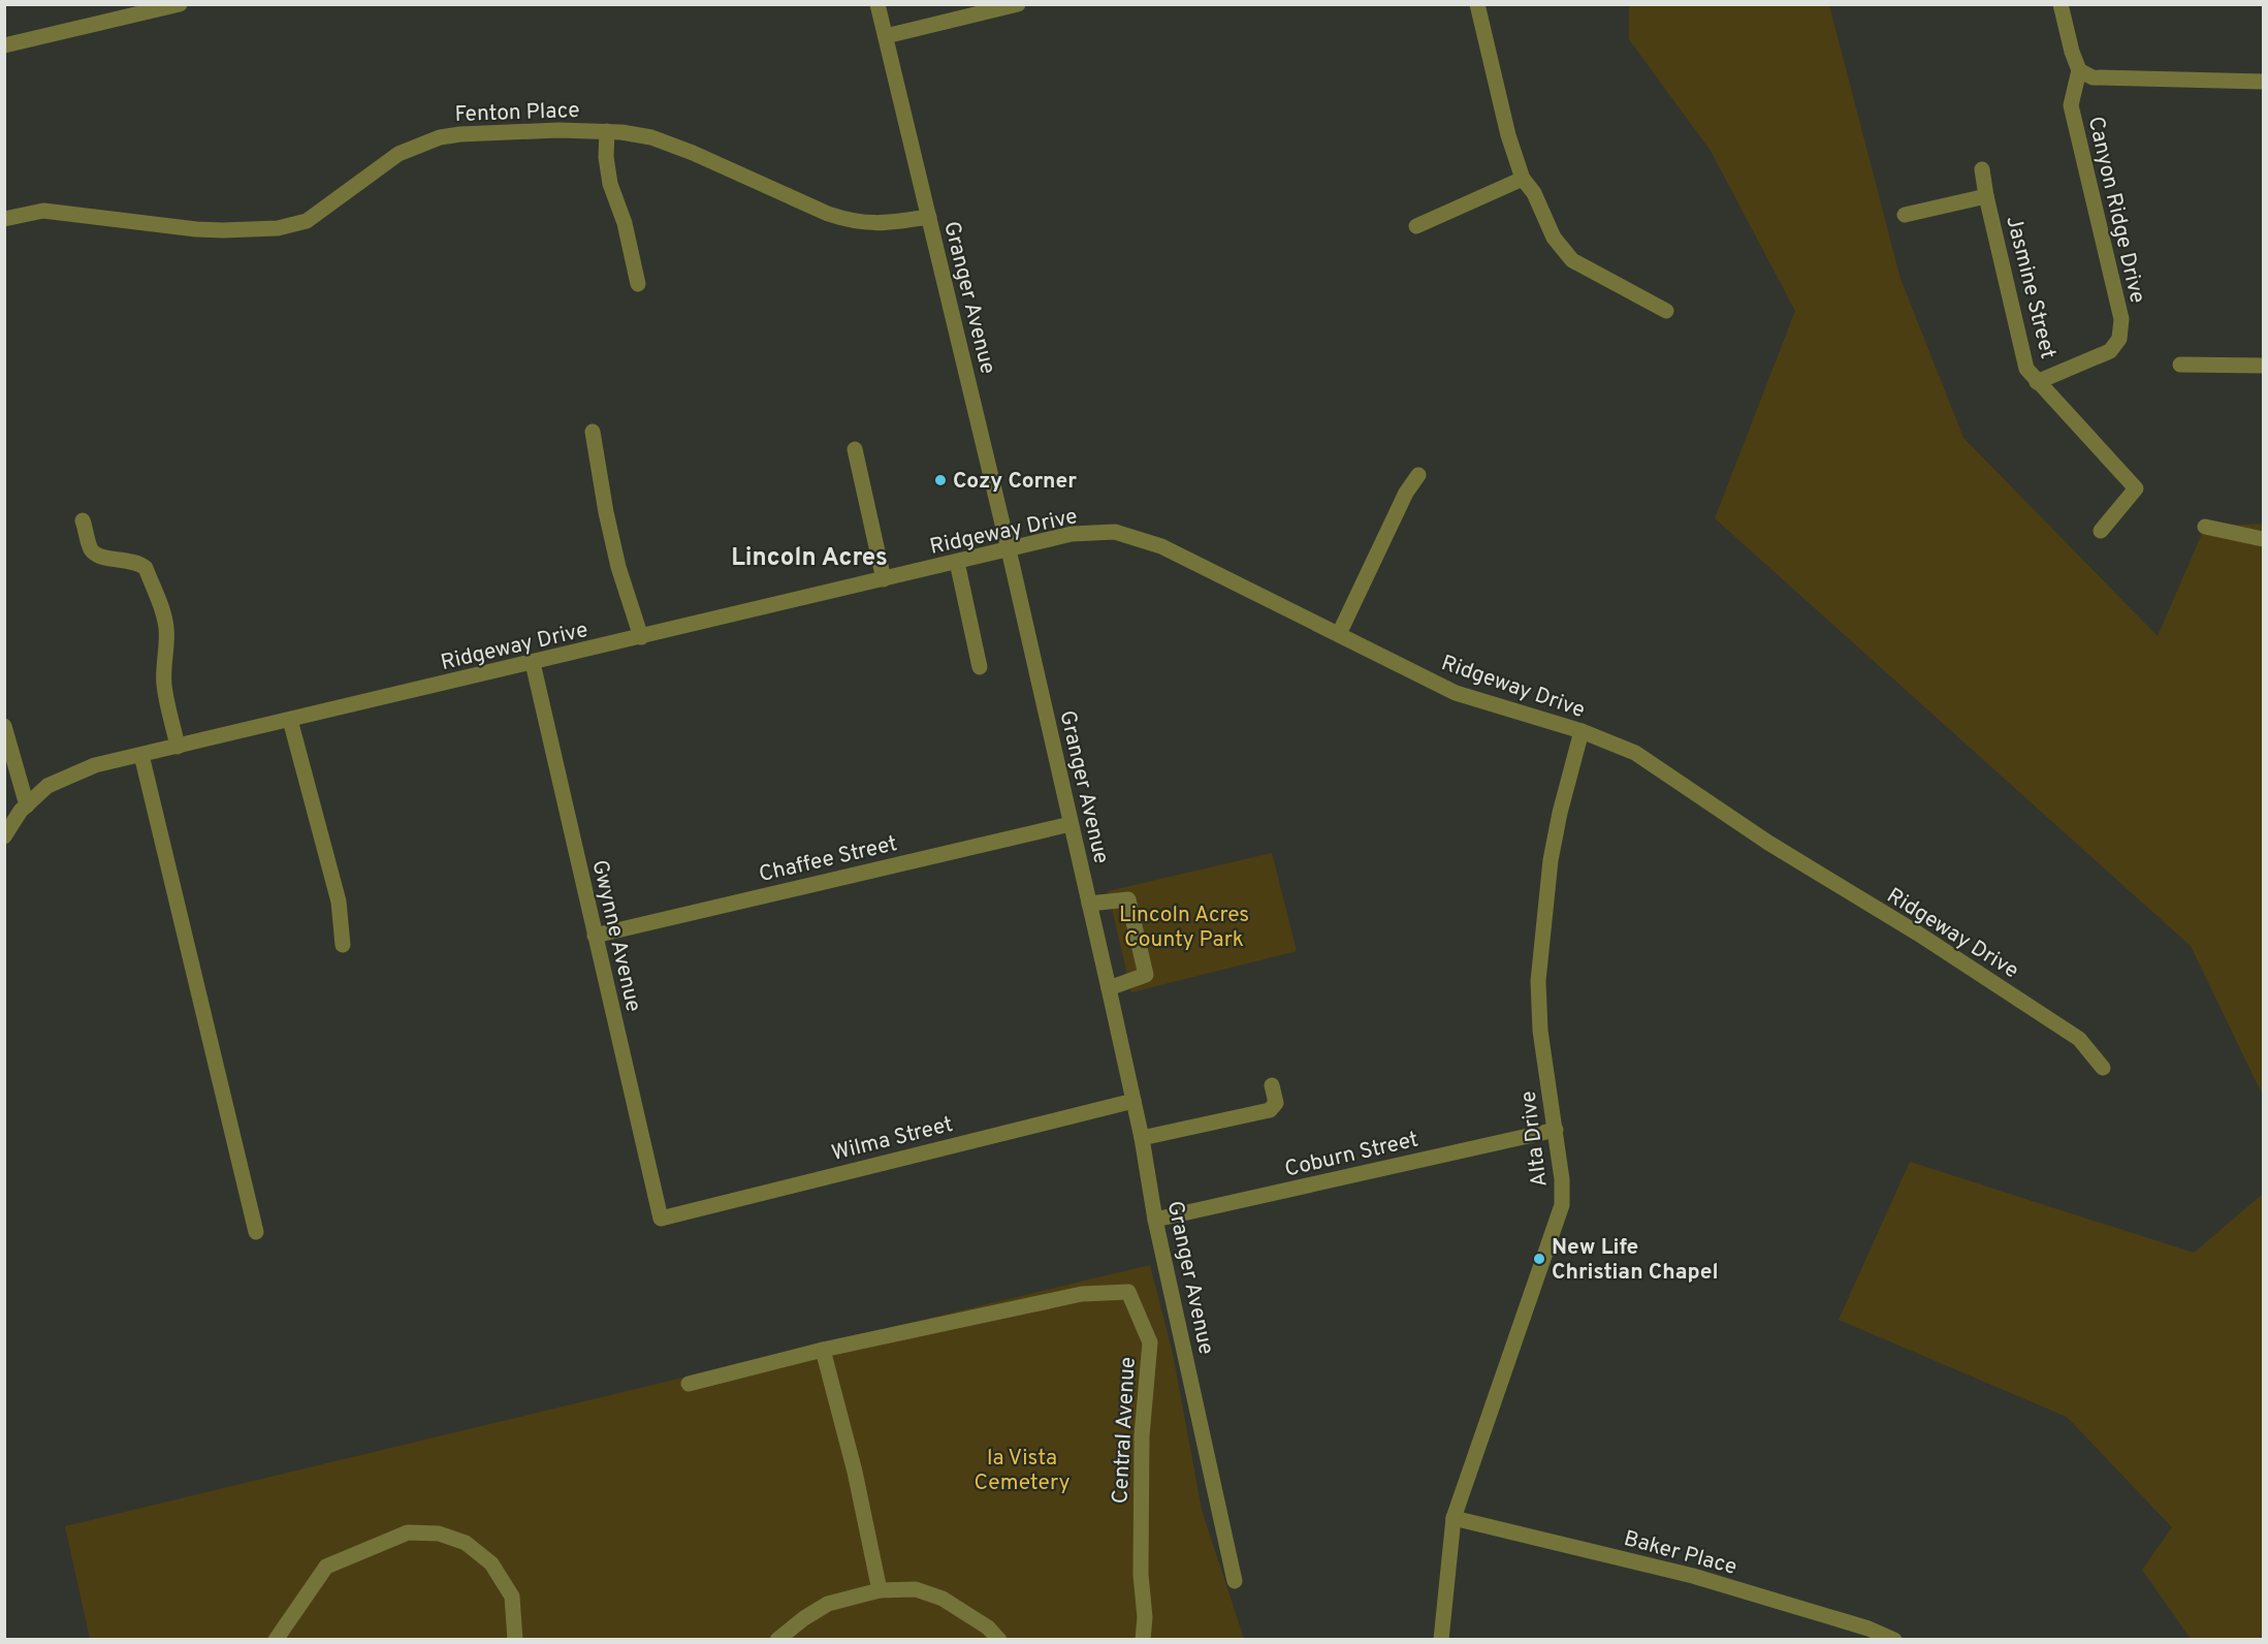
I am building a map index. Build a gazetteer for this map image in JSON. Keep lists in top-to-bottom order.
{
  "streets": {
    "street": [
      "Fenton Place",
      "Canyon Ridge Drive",
      "Jasmine Street",
      "Granger Avenue",
      "Ridgeway Drive",
      "Chaffee Street",
      "Gwynne Avenue",
      "Wilma Street",
      "Alta Drive",
      "Coburn Street",
      "Central Avenue",
      "Baker Place"
    ]
  },
  "crossings": [
    ["Fenton Place", "Granger Avenue"],
    ["Canyon Ridge Drive", "Jasmine Street"],
    ["Granger Avenue", "Ridgeway Drive"],
    ["Granger Avenue", "Chaffee Street"],
    ["Granger Avenue", "Wilma Street"],
    ["Granger Avenue", "Coburn Street"],
    ["Ridgeway Drive", "Gwynne Avenue"],
    ["Ridgeway Drive", "Alta Drive"],
    ["Chaffee Street", "Gwynne Avenue"],
    ["Gwynne Avenue", "Wilma Street"],
    ["Alta Drive", "Coburn Street"],
    ["Alta Drive", "Baker Place"]
  ],
  "districts": ["Lincoln Acres"],
  "parks": ["Lincoln Acres County Park", "la Vista Cemetery"],
  "places": ["Cozy Corner", "New Life Christian Chapel"]
}
